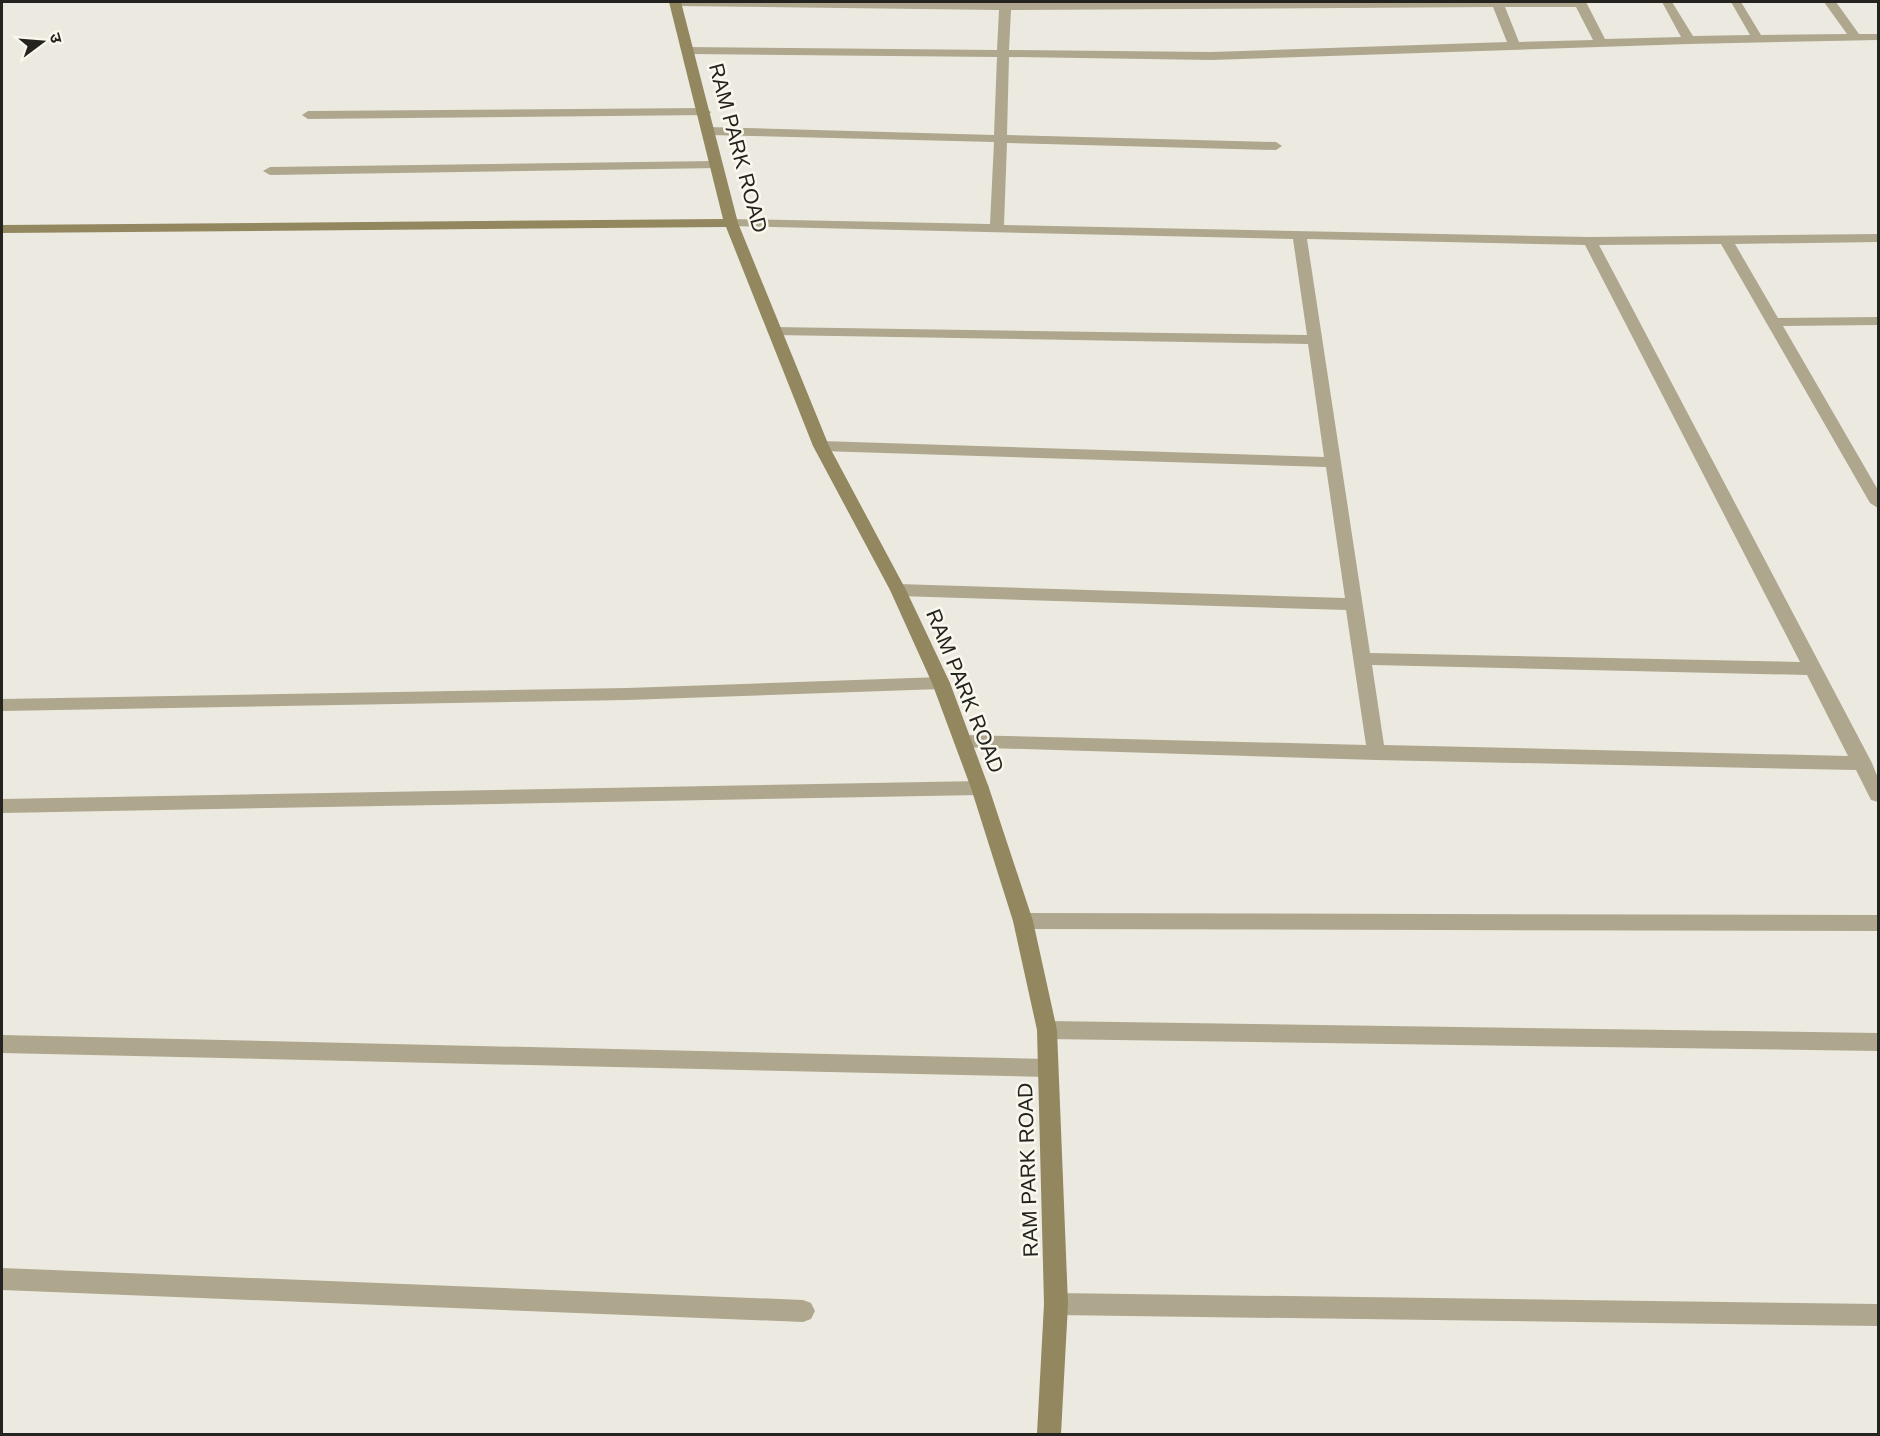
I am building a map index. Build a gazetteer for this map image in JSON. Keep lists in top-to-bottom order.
{
  "streets": {
    "street": ["RAM PARK ROAD"]
  },
  "north": "right"
}
